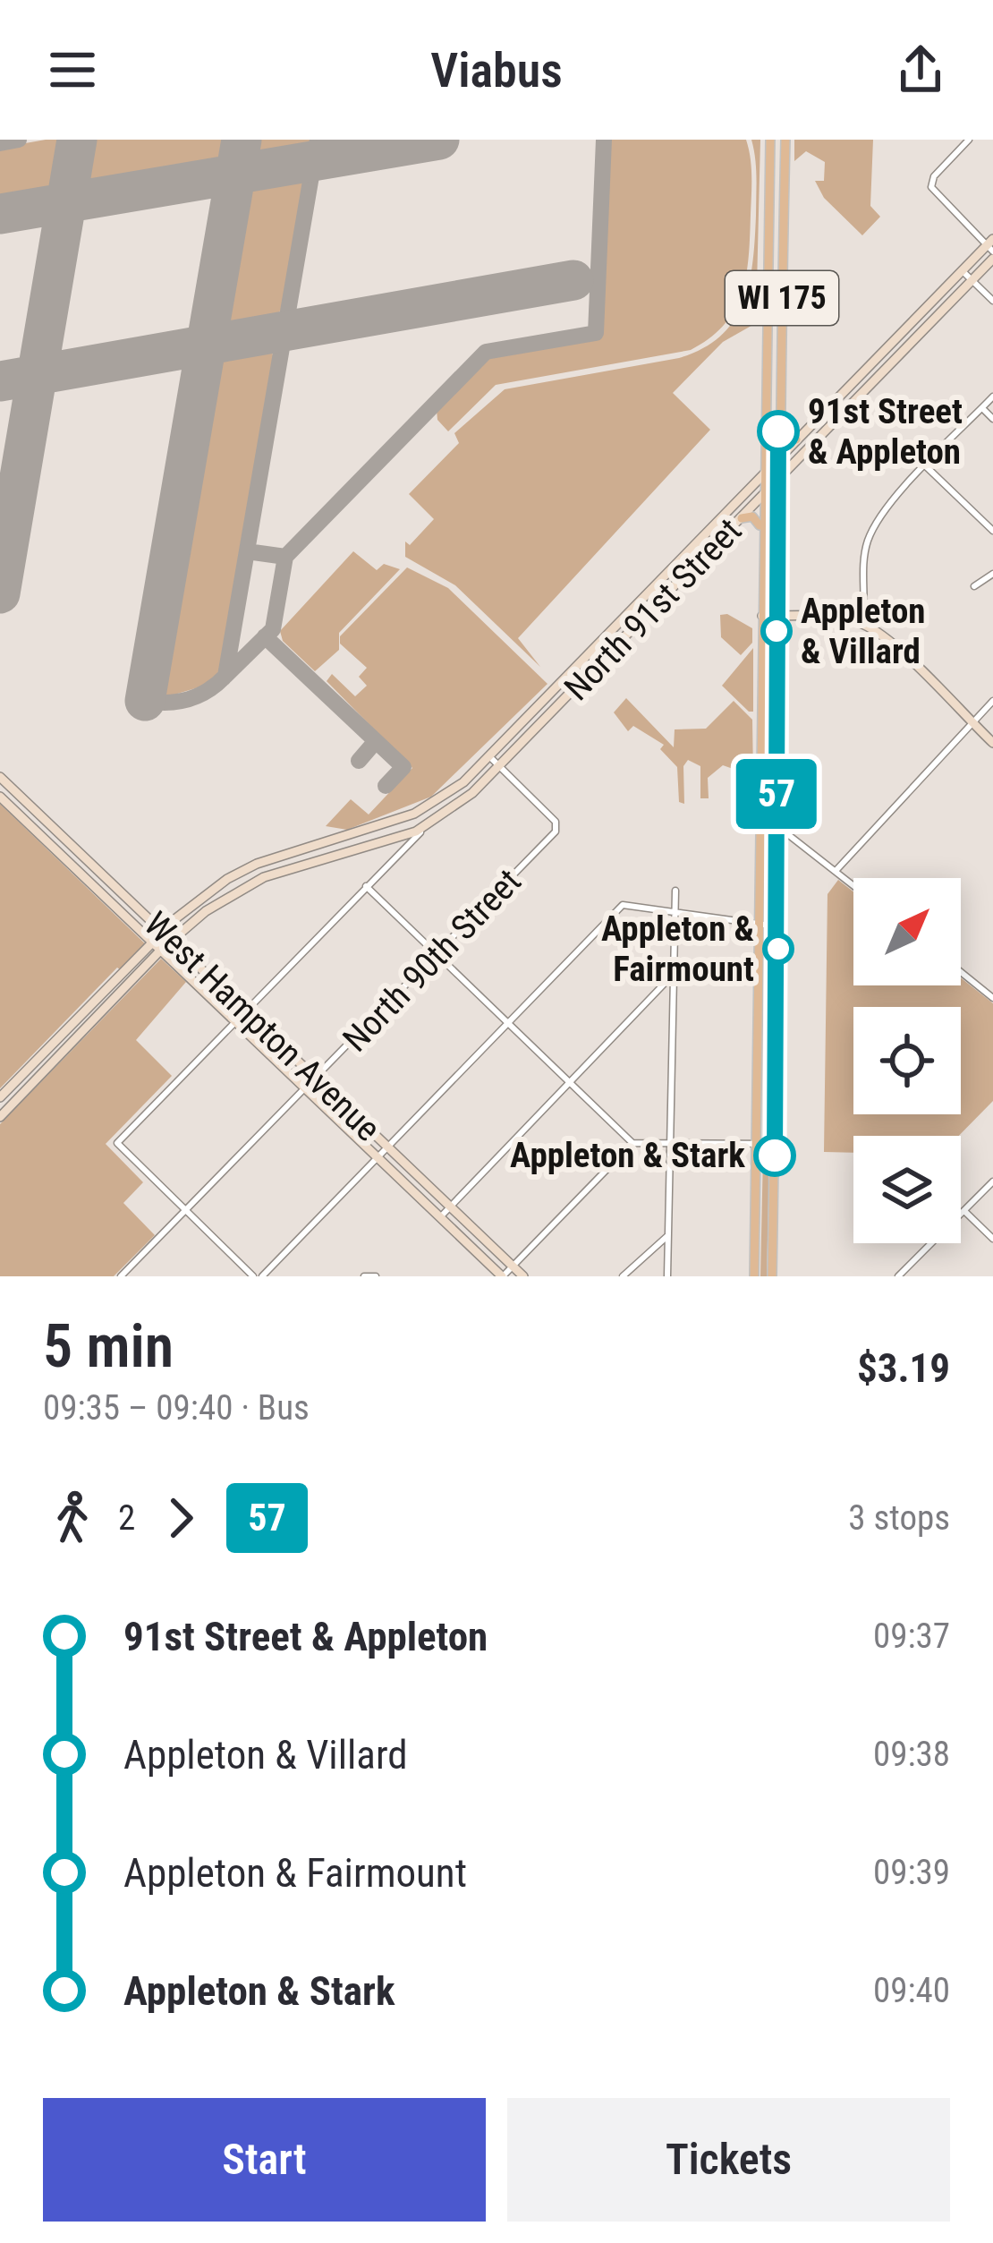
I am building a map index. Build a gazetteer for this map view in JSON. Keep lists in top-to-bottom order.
{
  "streets": {
    "main road": ["WI 175", "North 91st Street", "West Hampton Avenue"],
    "street": ["North 90th Street"]
  },
  "crossings": [
    ["WI 175", "North 91st Street"],
    ["North 91st Street", "North 90th Street"],
    ["North 91st Street", "West Hampton Avenue"],
    ["North 90th Street", "West Hampton Avenue"]
  ],
  "places": [
    "91st Street & Appleton",
    "Appleton & Villard",
    "Appleton & Fairmount",
    "Appleton & Stark"
  ],
  "lines": ["bus line 57"],
  "north": "top right",
  "page": {
    "header": "Viabus",
    "on_map": "57",
    "heading": ["5 min", "09:35 – 09:40 · Bus", "$3.19"],
    "legs": ["2", "57", "3 stops"],
    "list": [
      {
        "name": "91st Street & Appleton",
        "value": "09:37"
      },
      {
        "name": "Appleton & Villard",
        "value": "09:38"
      },
      {
        "name": "Appleton & Fairmount",
        "value": "09:39"
      },
      {
        "name": "Appleton & Stark",
        "value": "09:40"
      }
    ],
    "buttons": ["Start", "Tickets"]
  }
}
